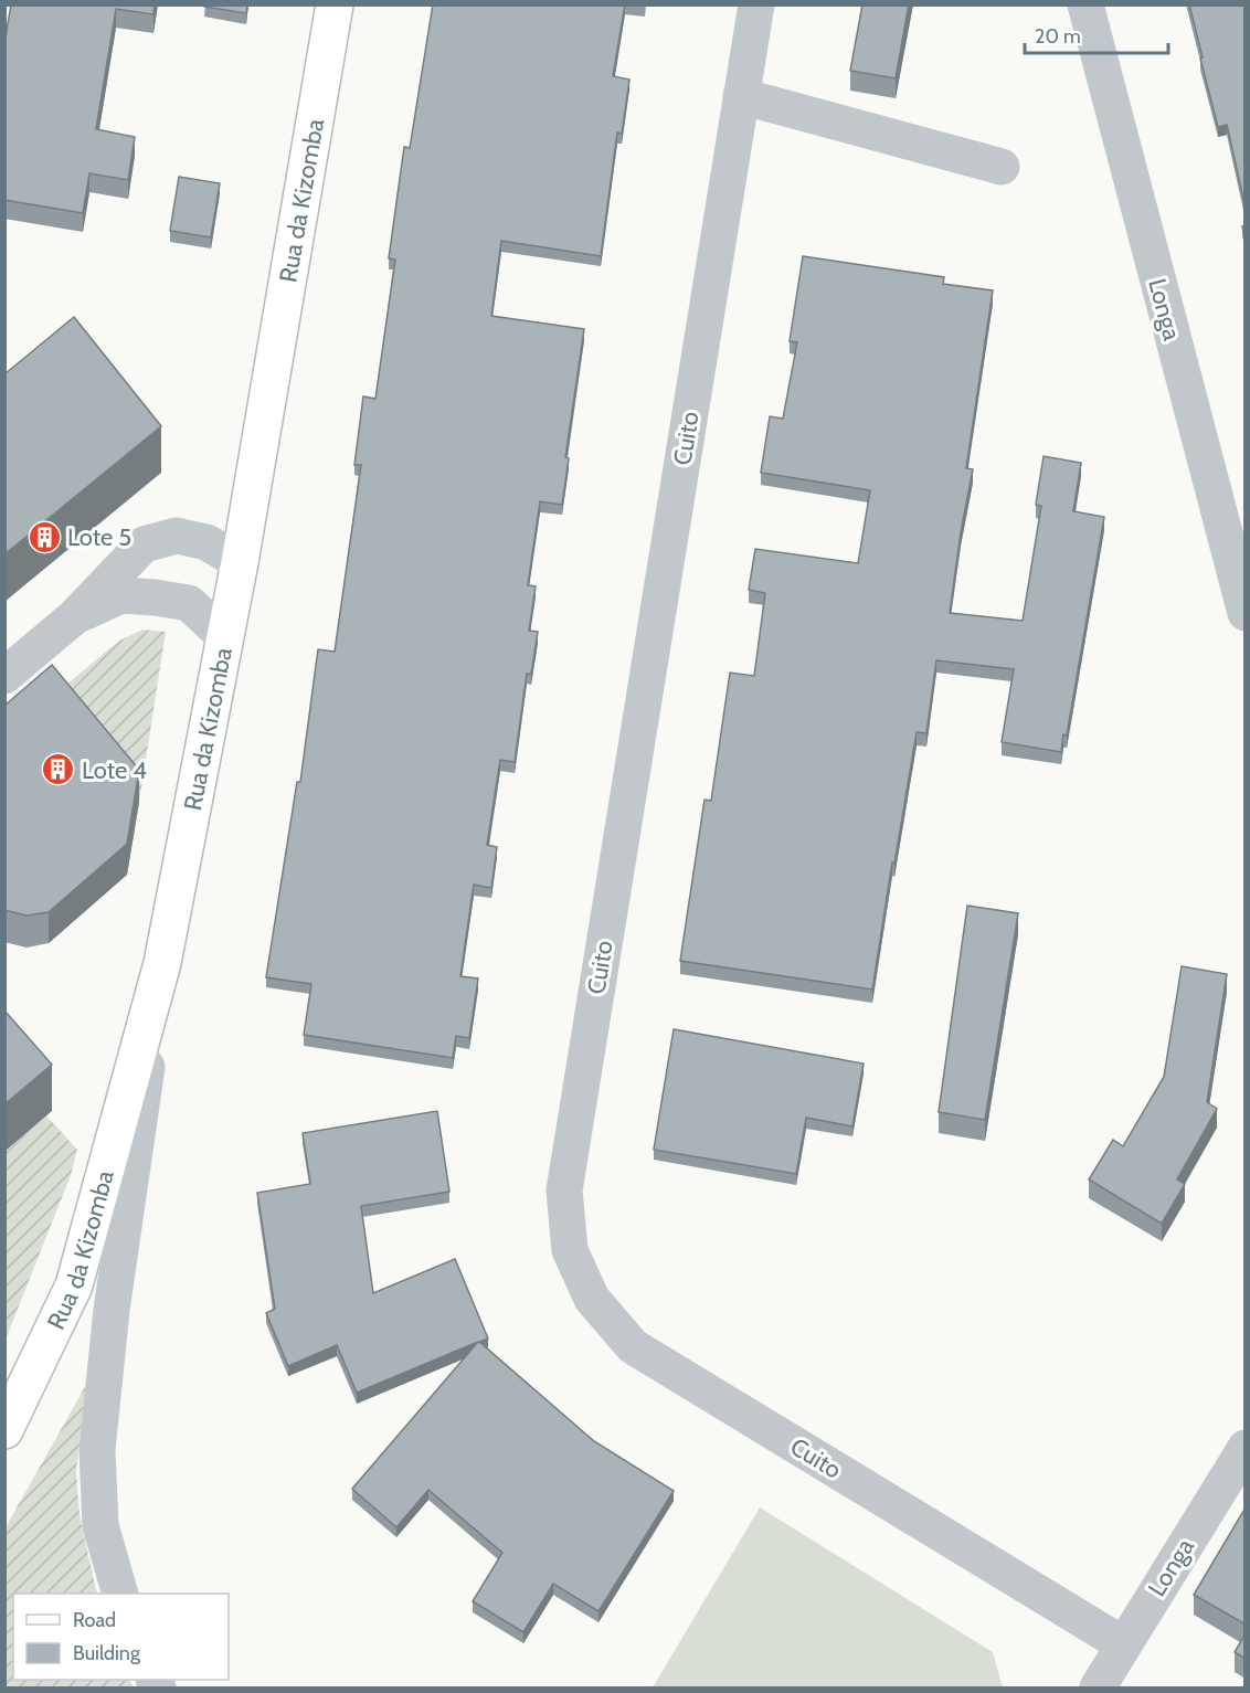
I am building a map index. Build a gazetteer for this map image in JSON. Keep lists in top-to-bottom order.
{
  "streets": {
    "main road": ["Rua da Kizomba"],
    "street": ["Longa", "Cuito"]
  },
  "crossings": [
    ["Longa", "Cuito"]
  ],
  "places": {
    "building": ["Lote 5", "Lote 4"]
  },
  "legend": ["Road", "Building"],
  "scale_bar": "20 m"
}
